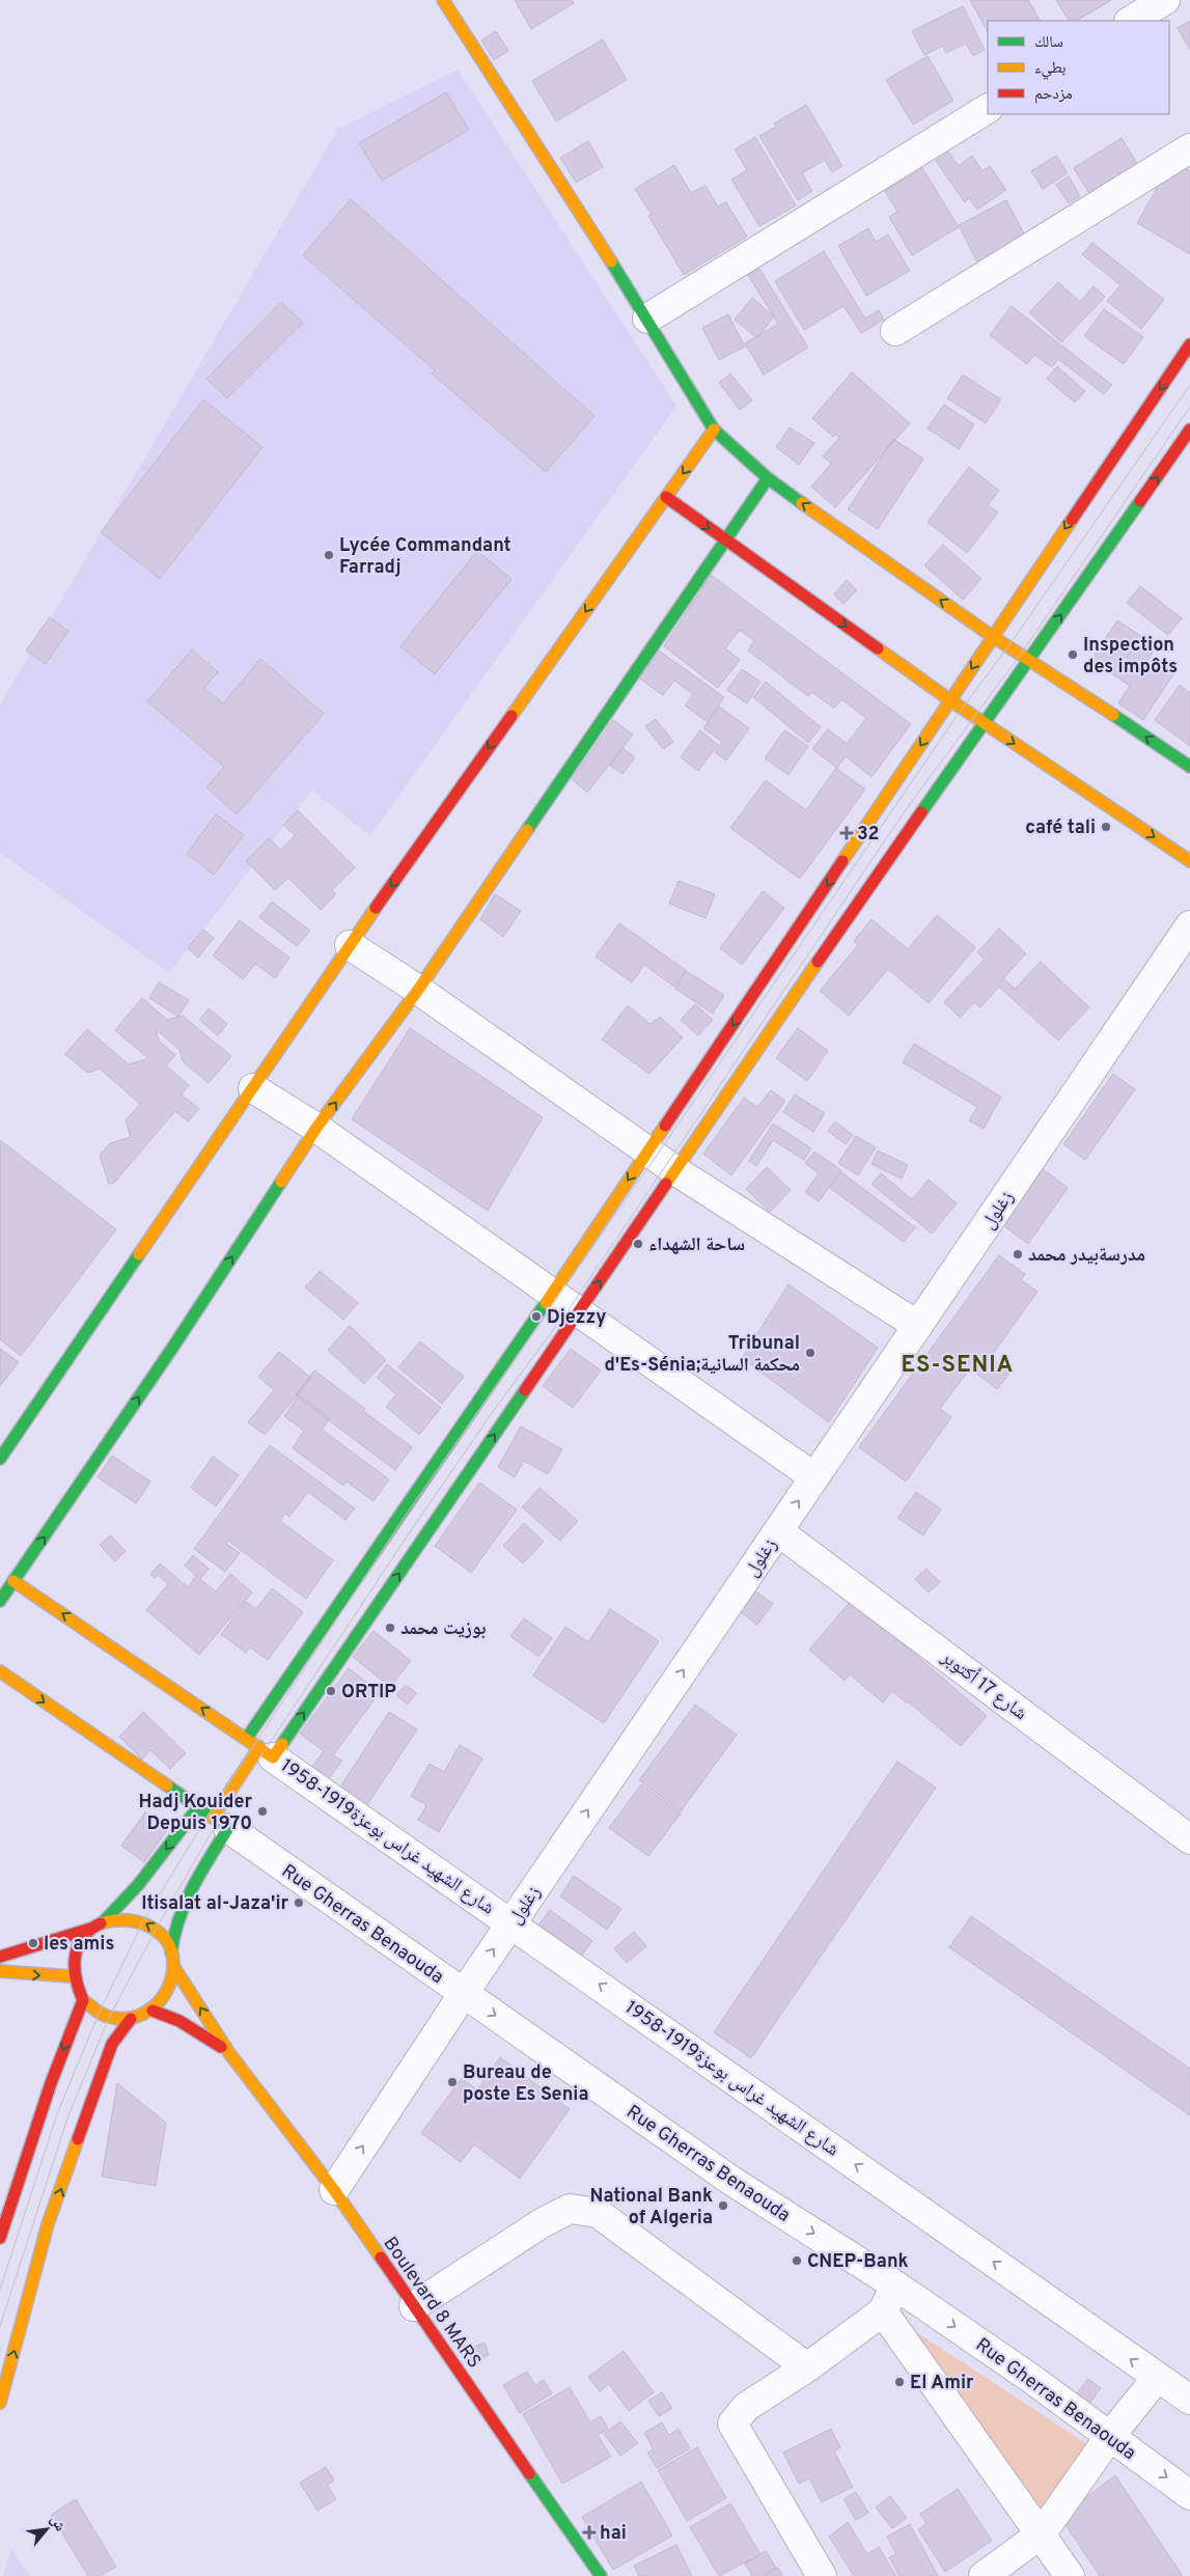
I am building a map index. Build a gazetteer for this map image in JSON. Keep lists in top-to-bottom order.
{
  "streets": {
    "main road": ["Boulevard 8 MARS"],
    "street": [
      "زغلول",
      "شارع 17 أكتوبر",
      "شارع الشهيد غراس بوعزة1919-1958",
      "Rue Gherras Benaouda"
    ]
  },
  "crossings": [
    ["زغلول", "شارع 17 أكتوبر"],
    ["زغلول", "شارع الشهيد غراس بوعزة1919-1958"],
    ["زغلول", "Rue Gherras Benaouda"],
    ["زغلول", "Boulevard 8 MARS"]
  ],
  "one_way": ["زغلول"],
  "districts": ["ES-SENIA"],
  "places": {
    "other": [
      "Lycée Commandant Farradj",
      "Inspection des impôts",
      "café tali",
      "ساحة الشهداء",
      "مدرسةبيدر محمد",
      "Djezzy",
      "Tribunal d'Es-Sénia;محكمة السانية",
      "بوزيت محمد",
      "ORTIP",
      "Hadj Kouider Depuis 1970",
      "Itisalat al-Jaza'ir",
      "les amis",
      "Bureau de poste Es Senia",
      "National Bank of Algeria",
      "CNEP-Bank",
      "El Amir"
    ],
    "health": ["32", "hai"]
  },
  "legend": ["سالك", "بطيء", "مزدحم"],
  "north": "top right"
}
